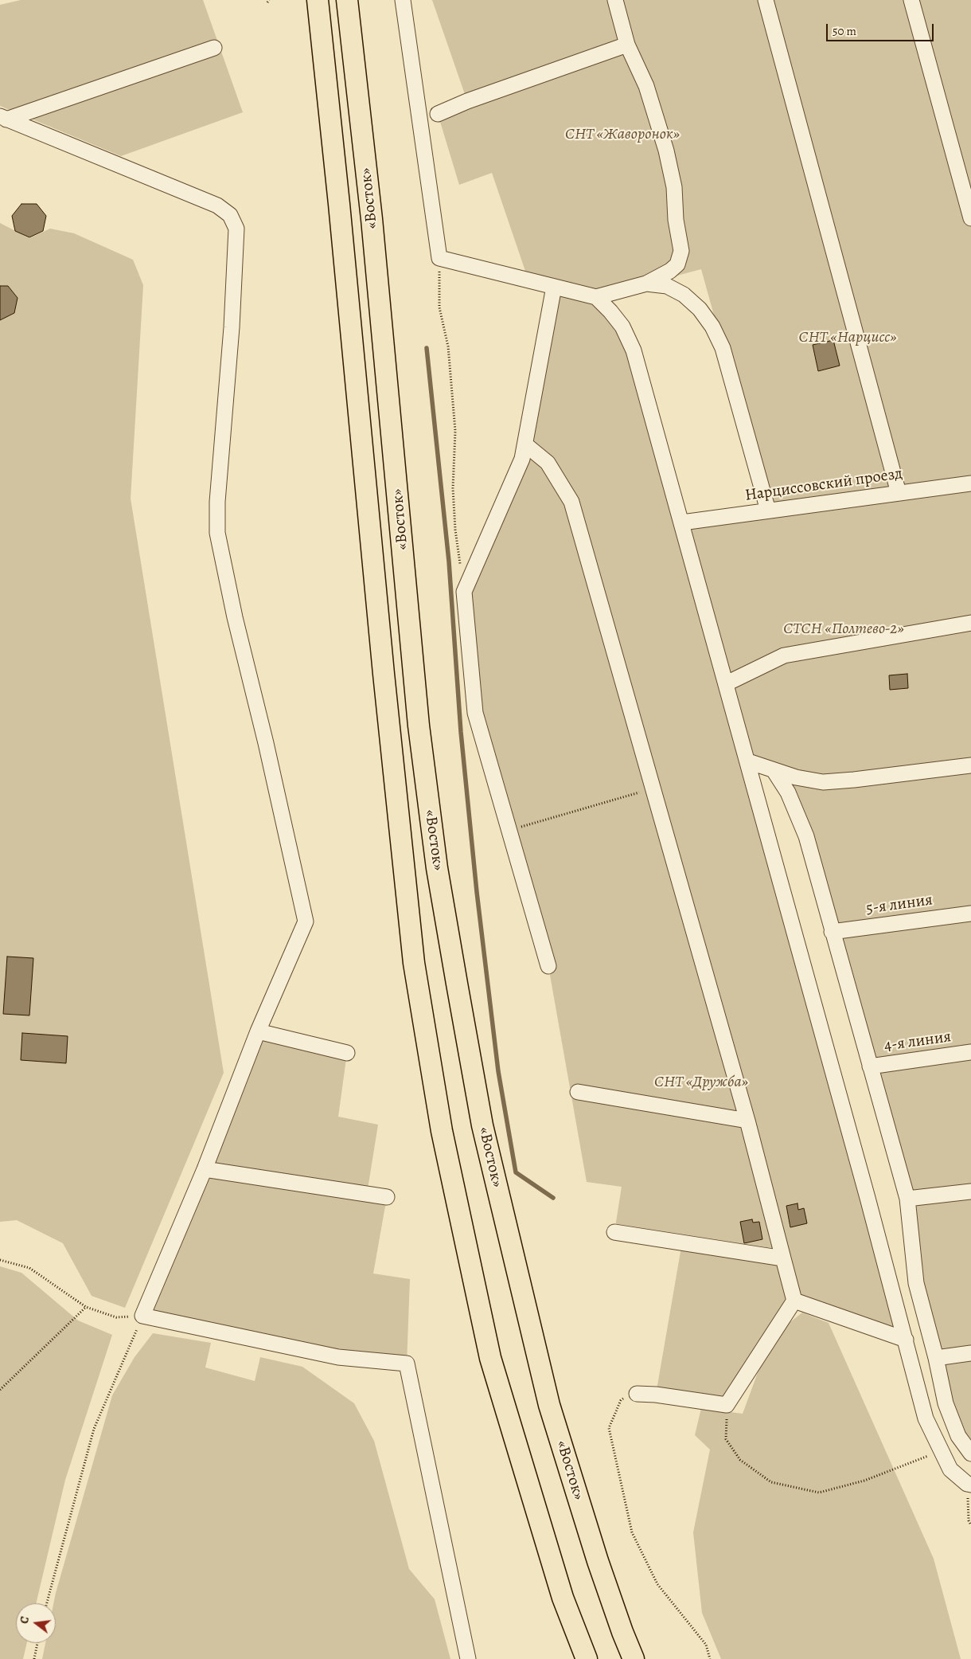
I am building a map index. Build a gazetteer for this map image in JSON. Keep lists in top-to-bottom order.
{
  "streets": {
    "highway": ["«Восток»"],
    "street": ["Нарциссовский проезд", "5-я линия", "4-я линия"]
  },
  "parks": [
    "СНТ «Жаворонок»",
    "СНТ «Нарцисс»",
    "СТСН «Полтево-2»",
    "СНТ «Дружба»"
  ],
  "scale_bar": "50 m",
  "north": "left"
}
